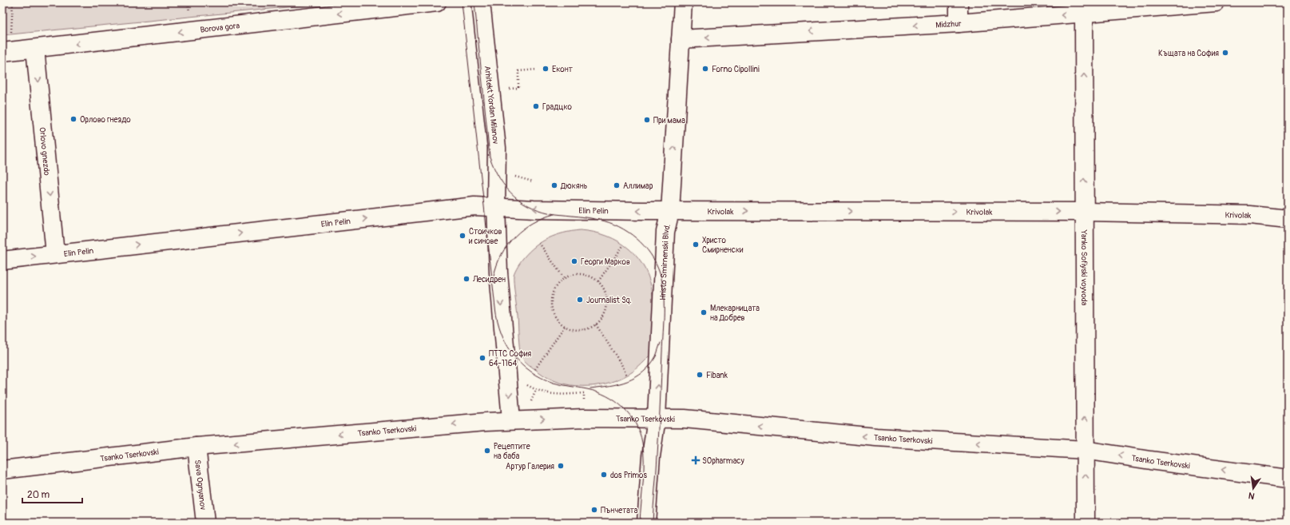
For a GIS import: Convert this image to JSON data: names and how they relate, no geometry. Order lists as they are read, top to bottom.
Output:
{
  "streets": {
    "street": [
      "Midzhur",
      "Borova gora",
      "Arhitekt Yordan Milanov",
      "Orlovo gnezdo",
      "Elin Pelin",
      "Krivolak",
      "Hristo Smirnenski Blvd.",
      "Yanko Sofiyski voyvoda",
      "Tsanko Tserkovski",
      "Sava Ognyanov"
    ]
  },
  "crossings": [
    ["Midzhur", "Hristo Smirnenski Blvd."],
    ["Midzhur", "Yanko Sofiyski voyvoda"],
    ["Borova gora", "Orlovo gnezdo"],
    ["Arhitekt Yordan Milanov", "Elin Pelin"],
    ["Orlovo gnezdo", "Elin Pelin"],
    ["Elin Pelin", "Krivolak"],
    ["Elin Pelin", "Hristo Smirnenski Blvd."],
    ["Krivolak", "Hristo Smirnenski Blvd."],
    ["Krivolak", "Yanko Sofiyski voyvoda"],
    ["Hristo Smirnenski Blvd.", "Tsanko Tserkovski"],
    ["Yanko Sofiyski voyvoda", "Tsanko Tserkovski"],
    ["Tsanko Tserkovski", "Sava Ognyanov"]
  ],
  "one_way": [
    "Midzhur",
    "Borova gora",
    "Orlovo gnezdo",
    "Krivolak",
    "Hristo Smirnenski Blvd.",
    "Yanko Sofiyski voyvoda"
  ],
  "places": {
    "other": [
      "Къщата на София",
      "Еконт",
      "Forno Cipollini",
      "Градцко",
      "Орлово гнездо",
      "При мама",
      "Дюкянь",
      "Аллимар",
      "Стоичков и синове",
      "Христо Смирненски",
      "Георги Марков",
      "Лесидрен",
      "Journalist Sq.",
      "Млекарницата на Добрев",
      "ПТТС София 64-1164",
      "Fibank",
      "Рецептите на баба",
      "Артур Галерия",
      "dos Primos",
      "Пънчетата"
    ],
    "health": ["SOpharmacy"]
  },
  "scale_bar": "20 m",
  "north": "bottom"
}
